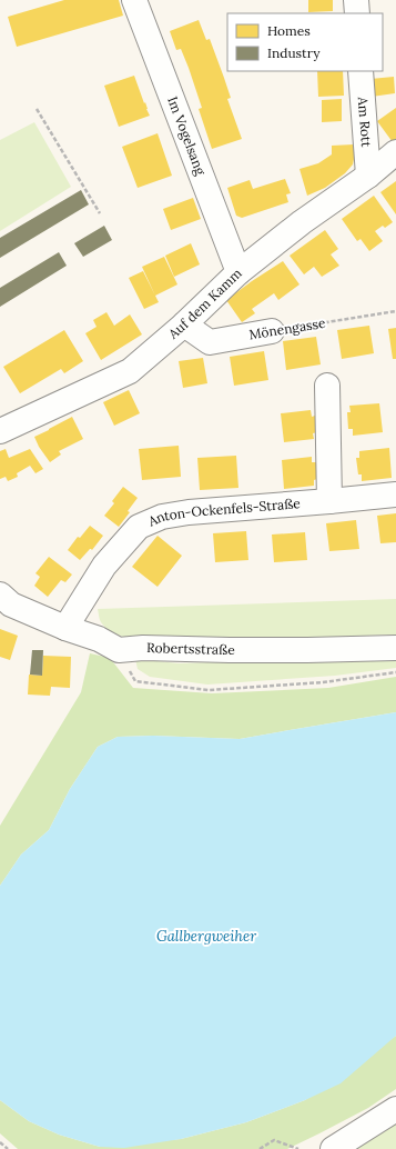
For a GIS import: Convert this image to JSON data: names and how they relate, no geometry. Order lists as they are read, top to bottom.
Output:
{
  "streets": {
    "street": [
      "Am Rott",
      "Im Vogelsang",
      "Auf dem Kamm",
      "Mönengasse",
      "Anton-Ockenfels-Straße",
      "Robertsstraße"
    ]
  },
  "crossings": [
    ["Am Rott", "Auf dem Kamm"],
    ["Im Vogelsang", "Auf dem Kamm"],
    ["Auf dem Kamm", "Mönengasse"]
  ],
  "water": ["Gallbergweiher"],
  "legend": ["Homes", "Industry"]
}
